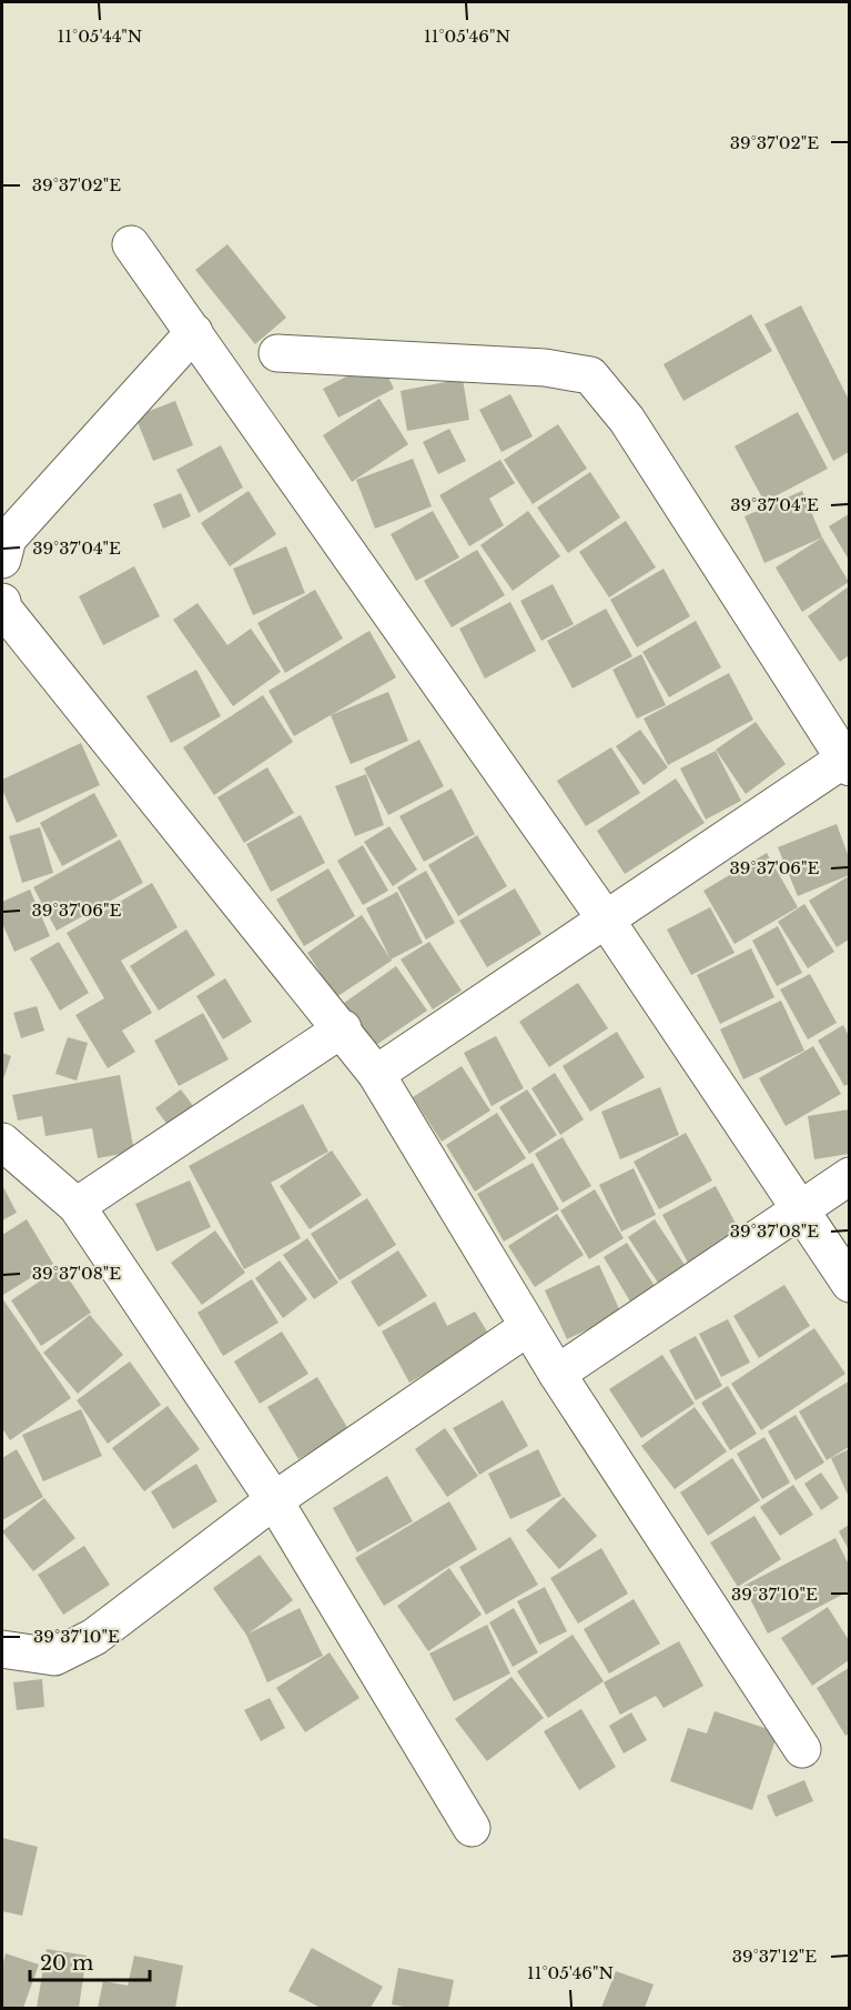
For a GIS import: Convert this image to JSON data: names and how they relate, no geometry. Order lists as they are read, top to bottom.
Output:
{
  "scale_bar": "20 m",
  "coordinates": [
    "11°05'44\"N",
    "11°05'46\"N",
    "39°37'02\"E",
    "39°37'04\"E",
    "39°37'06\"E",
    "39°37'08\"E",
    "39°37'10\"E",
    "39°37'12\"E"
  ]
}
